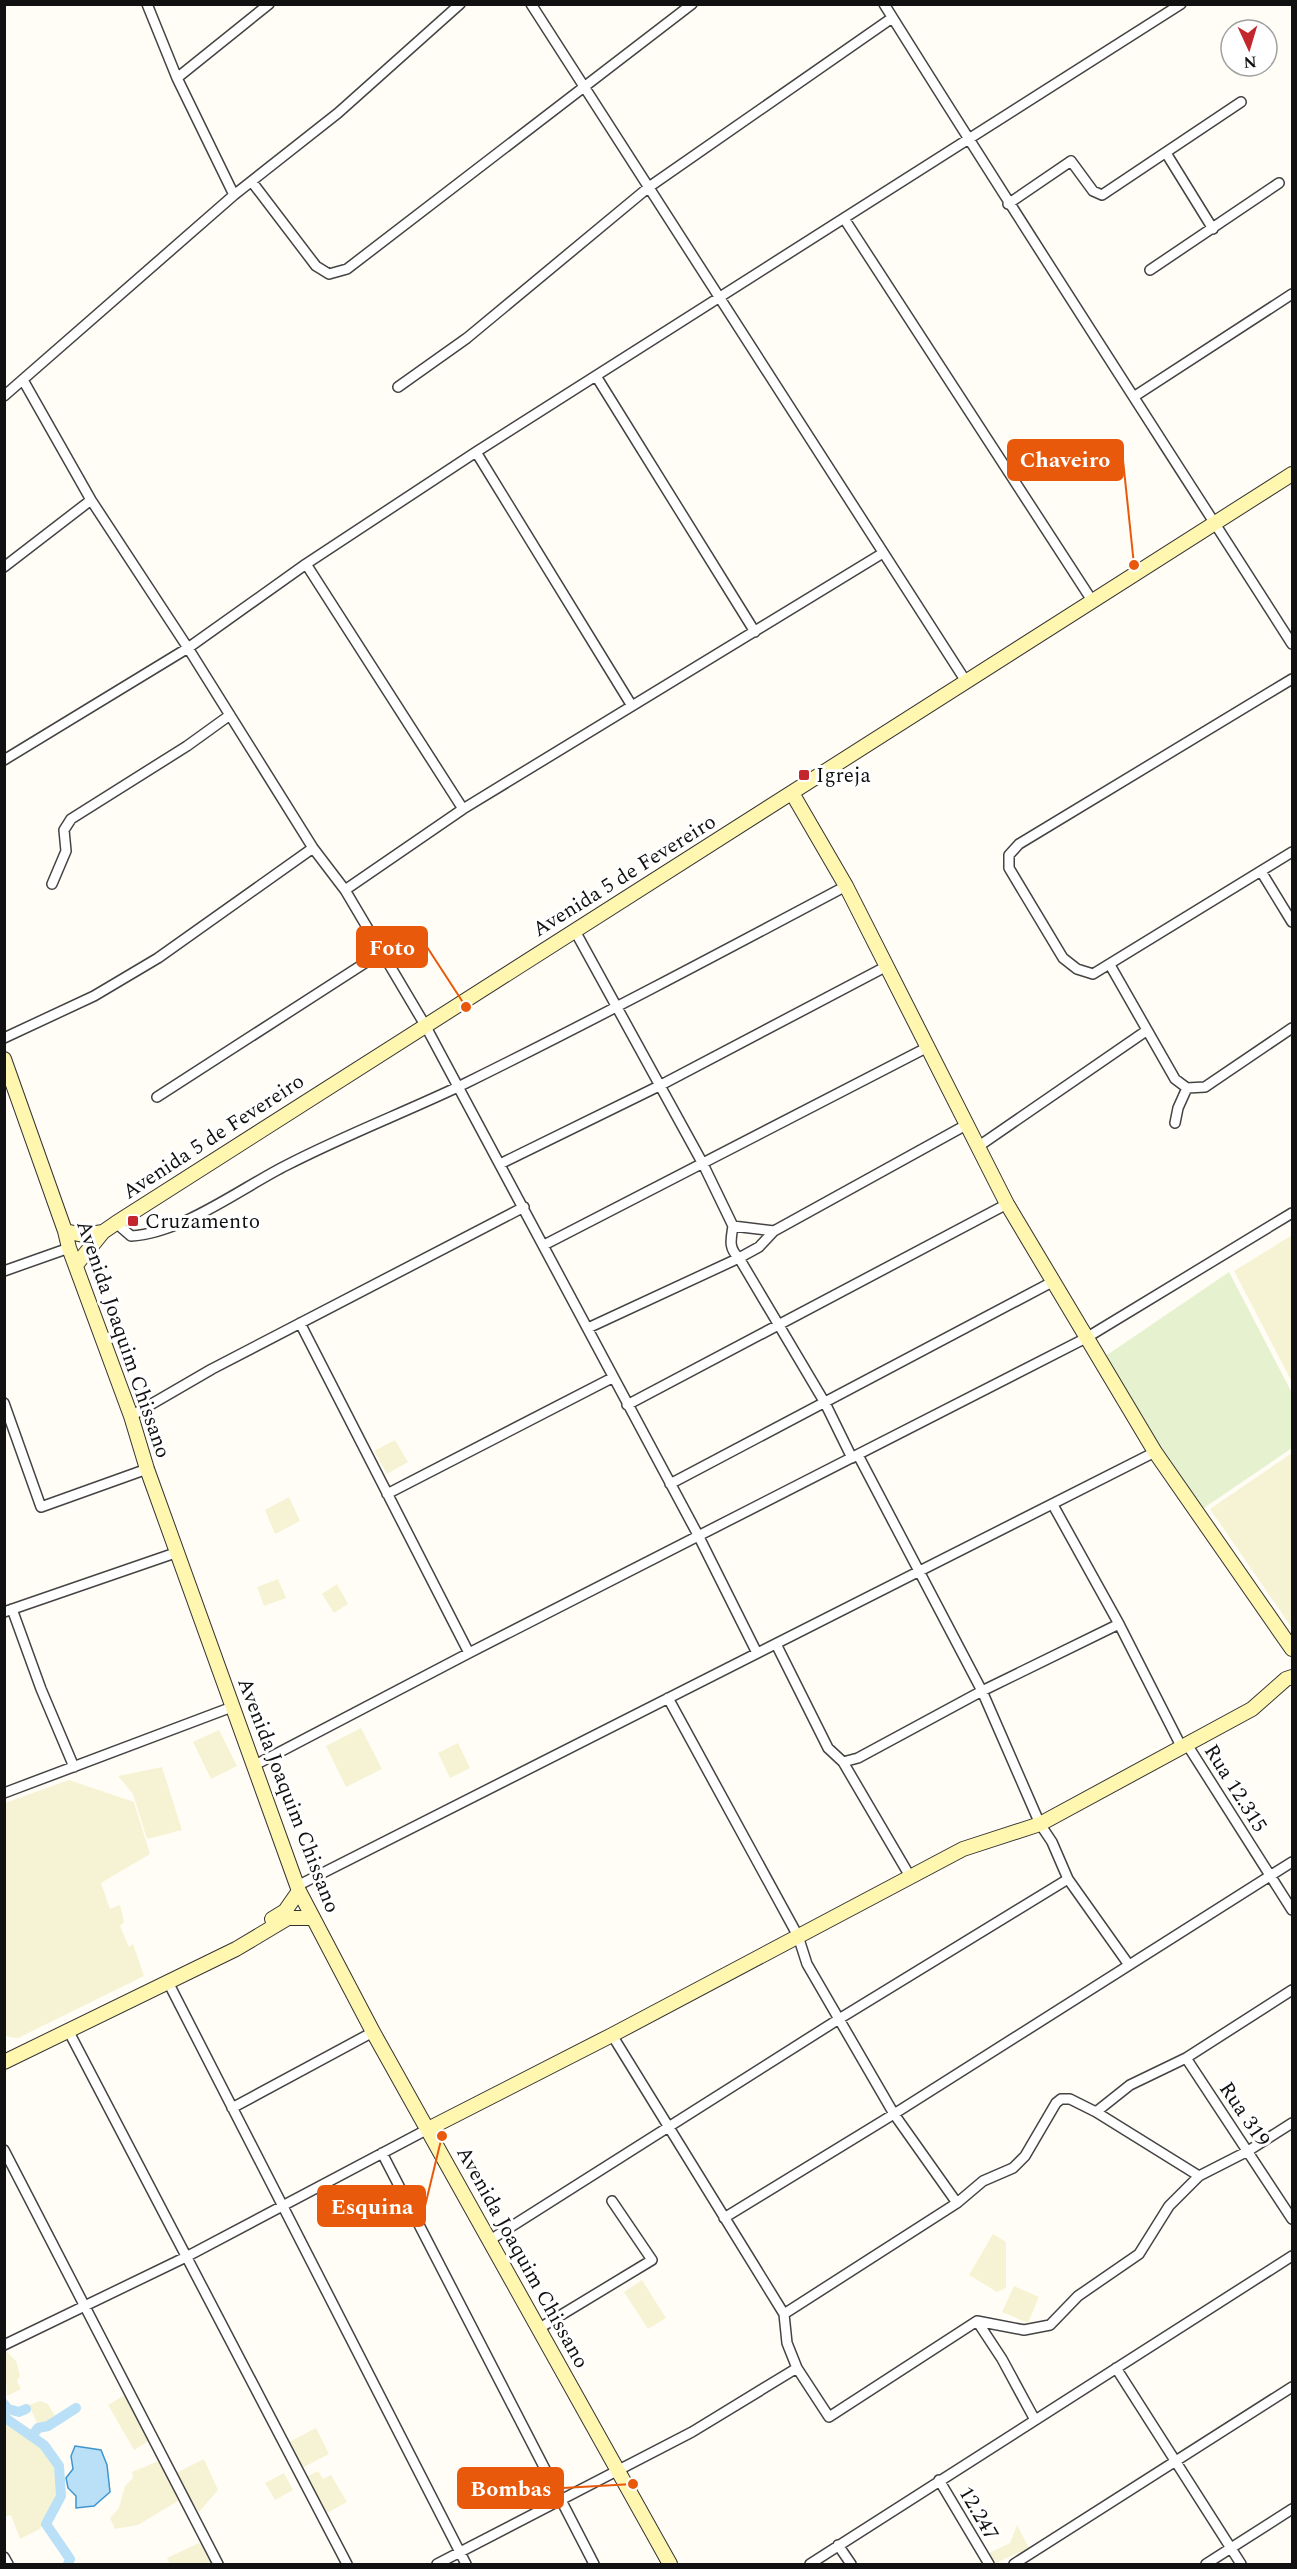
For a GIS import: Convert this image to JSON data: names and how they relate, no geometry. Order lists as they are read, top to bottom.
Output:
{
  "streets": {
    "street": [
      "Avenida 5 de Fevereiro",
      "Avenida Joaquim Chissano",
      "Rua 12.315",
      "Rua 319",
      "12.247"
    ]
  },
  "crossings": [
    ["Avenida 5 de Fevereiro", "Avenida Joaquim Chissano"]
  ],
  "places": {
    "other": [
      "Chaveiro",
      "Foto",
      "Esquina",
      "Bombas"
    ],
    "transit": ["Igreja", "Cruzamento"]
  },
  "north": "bottom"
}
